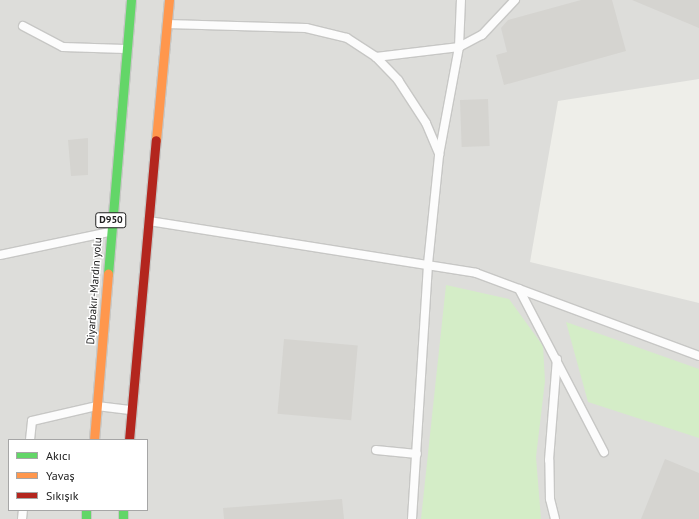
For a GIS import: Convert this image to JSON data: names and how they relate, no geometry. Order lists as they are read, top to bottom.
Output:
{
  "streets": {
    "highway": ["D950", "Diyarbakır-Mardin yolu"]
  },
  "legend": ["Akıcı", "Yavaş", "Sıkışık"]
}
